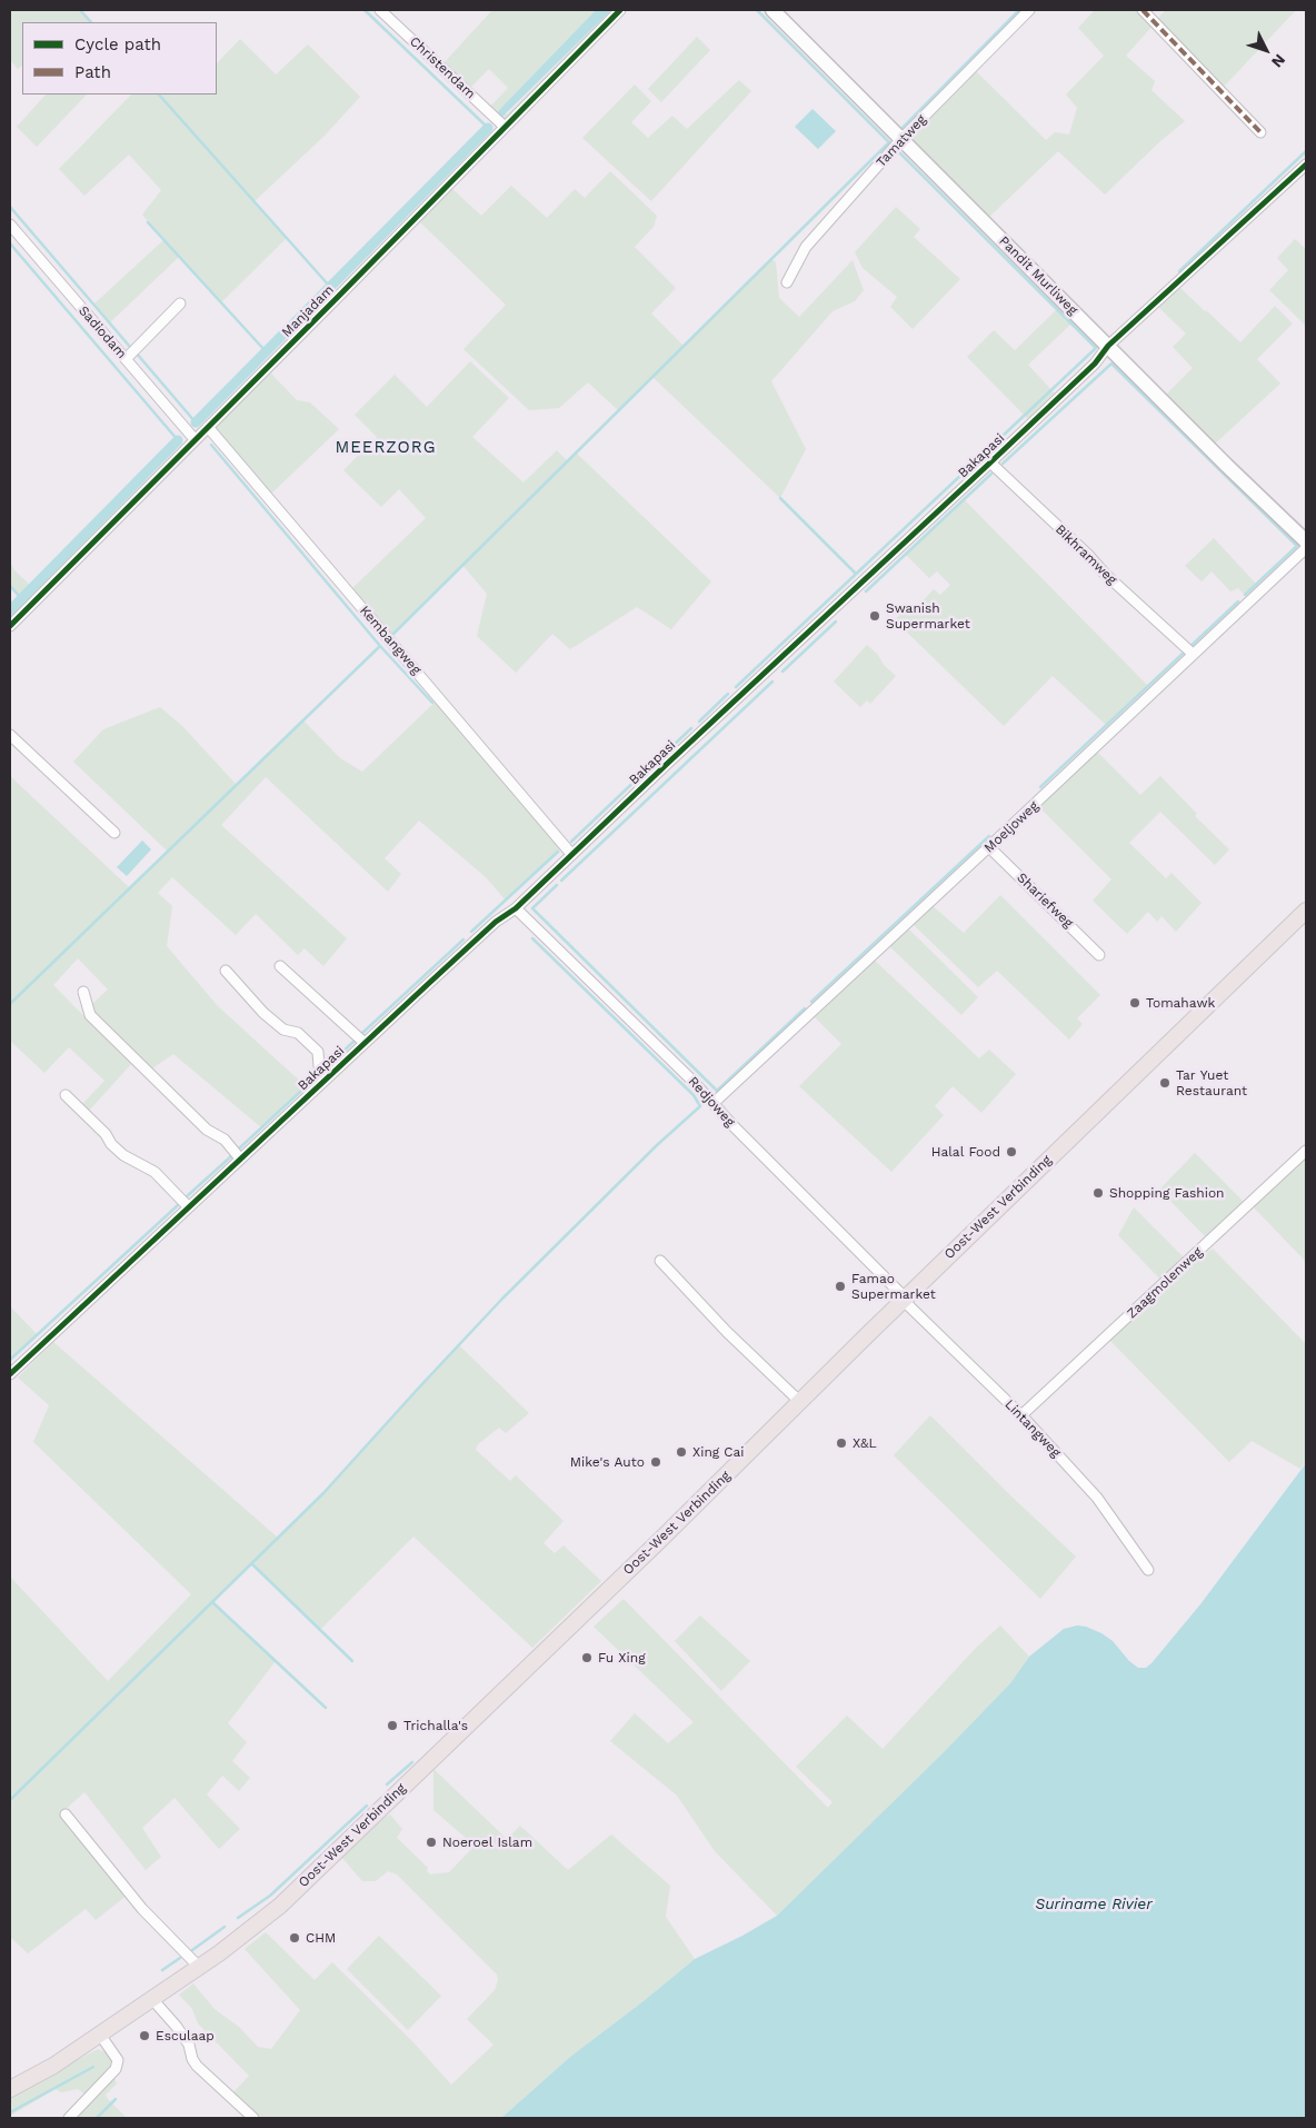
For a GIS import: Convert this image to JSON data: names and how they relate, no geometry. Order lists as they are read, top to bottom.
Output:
{
  "streets": {
    "main road": ["Oost-West Verbinding"],
    "street": [
      "Christendam",
      "Tamatweg",
      "Pandit Murliweg",
      "Manjadam",
      "Sadiodam",
      "Bakapasi",
      "Bikhramweg",
      "Kembangweg",
      "Moeljoweg",
      "Shariefweg",
      "Redjoweg",
      "Zaagmolenweg",
      "Lintangweg"
    ]
  },
  "crossings": [
    ["Christendam", "Manjadam"],
    ["Tamatweg", "Pandit Murliweg"],
    ["Pandit Murliweg", "Bakapasi"],
    ["Manjadam", "Sadiodam"],
    ["Manjadam", "Kembangweg"],
    ["Bakapasi", "Bikhramweg"],
    ["Bakapasi", "Kembangweg"],
    ["Bakapasi", "Redjoweg"],
    ["Bikhramweg", "Moeljoweg"],
    ["Moeljoweg", "Shariefweg"],
    ["Moeljoweg", "Redjoweg"],
    ["Redjoweg", "Oost-West Verbinding"],
    ["Redjoweg", "Lintangweg"],
    ["Oost-West Verbinding", "Lintangweg"],
    ["Zaagmolenweg", "Lintangweg"]
  ],
  "districts": ["MEERZORG"],
  "water": ["Suriname Rivier"],
  "places": [
    "Swanish Supermarket",
    "Tomahawk",
    "Tar Yuet Restaurant",
    "Halal Food",
    "Shopping Fashion",
    "Famao Supermarket",
    "X&L",
    "Xing Cai",
    "Mike's Auto",
    "Fu Xing",
    "Trichalla's",
    "Noeroel Islam",
    "CHM",
    "Esculaap"
  ],
  "legend": ["Cycle path", "Path"],
  "north": "bottom right"
}
